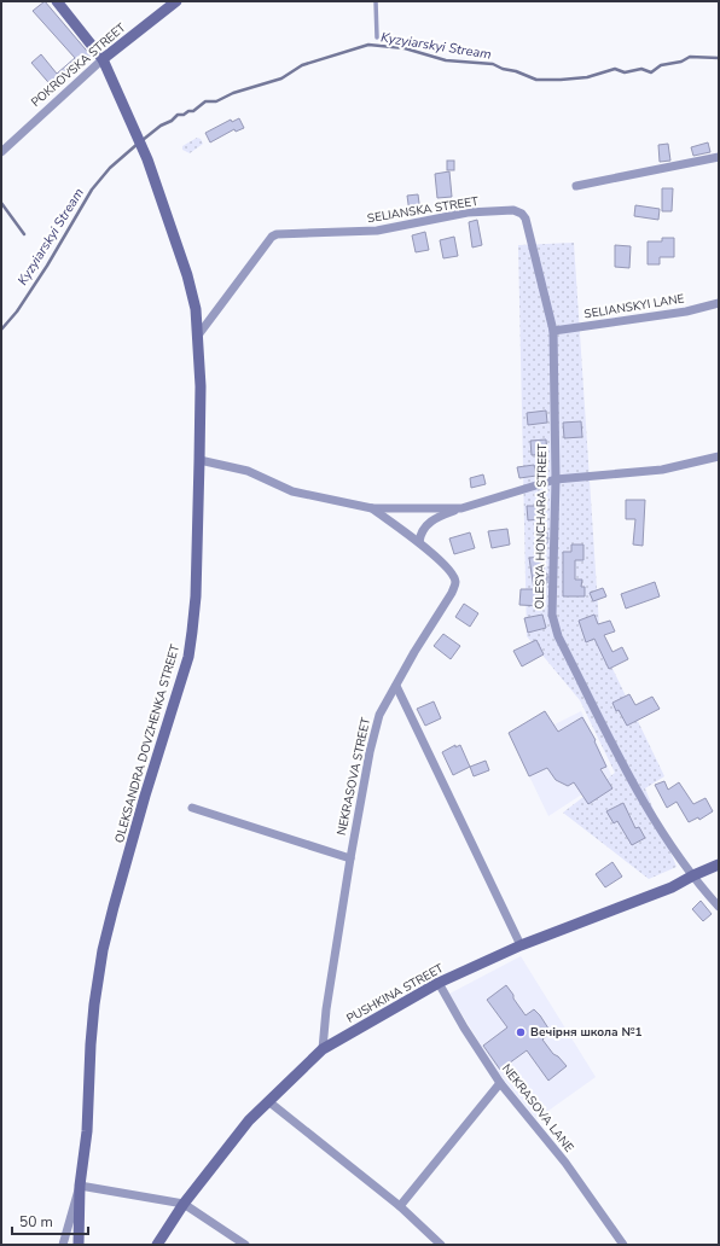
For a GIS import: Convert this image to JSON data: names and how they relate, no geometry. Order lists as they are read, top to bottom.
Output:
{
  "streets": {
    "street": [
      "POKROVSKA STREET",
      "SELIANSKA STREET",
      "SELIANSKYI LANE",
      "OLESYA HONCHARA STREET",
      "OLEKSANDRA DOVZHENKA STREET",
      "NEKRASOVA STREET",
      "PUSHKINA STREET",
      "NEKRASOVA LANE"
    ]
  },
  "crossings": [
    ["POKROVSKA STREET", "OLEKSANDRA DOVZHENKA STREET"],
    ["SELIANSKA STREET", "OLESYA HONCHARA STREET"],
    ["SELIANSKA STREET", "OLEKSANDRA DOVZHENKA STREET"],
    ["SELIANSKYI LANE", "OLESYA HONCHARA STREET"],
    ["OLESYA HONCHARA STREET", "PUSHKINA STREET"],
    ["NEKRASOVA STREET", "PUSHKINA STREET"],
    ["PUSHKINA STREET", "NEKRASOVA LANE"]
  ],
  "water": ["Kyzyiarskyi Stream"],
  "places": ["Вечірня школа №1"],
  "scale_bar": "50 m"
}
